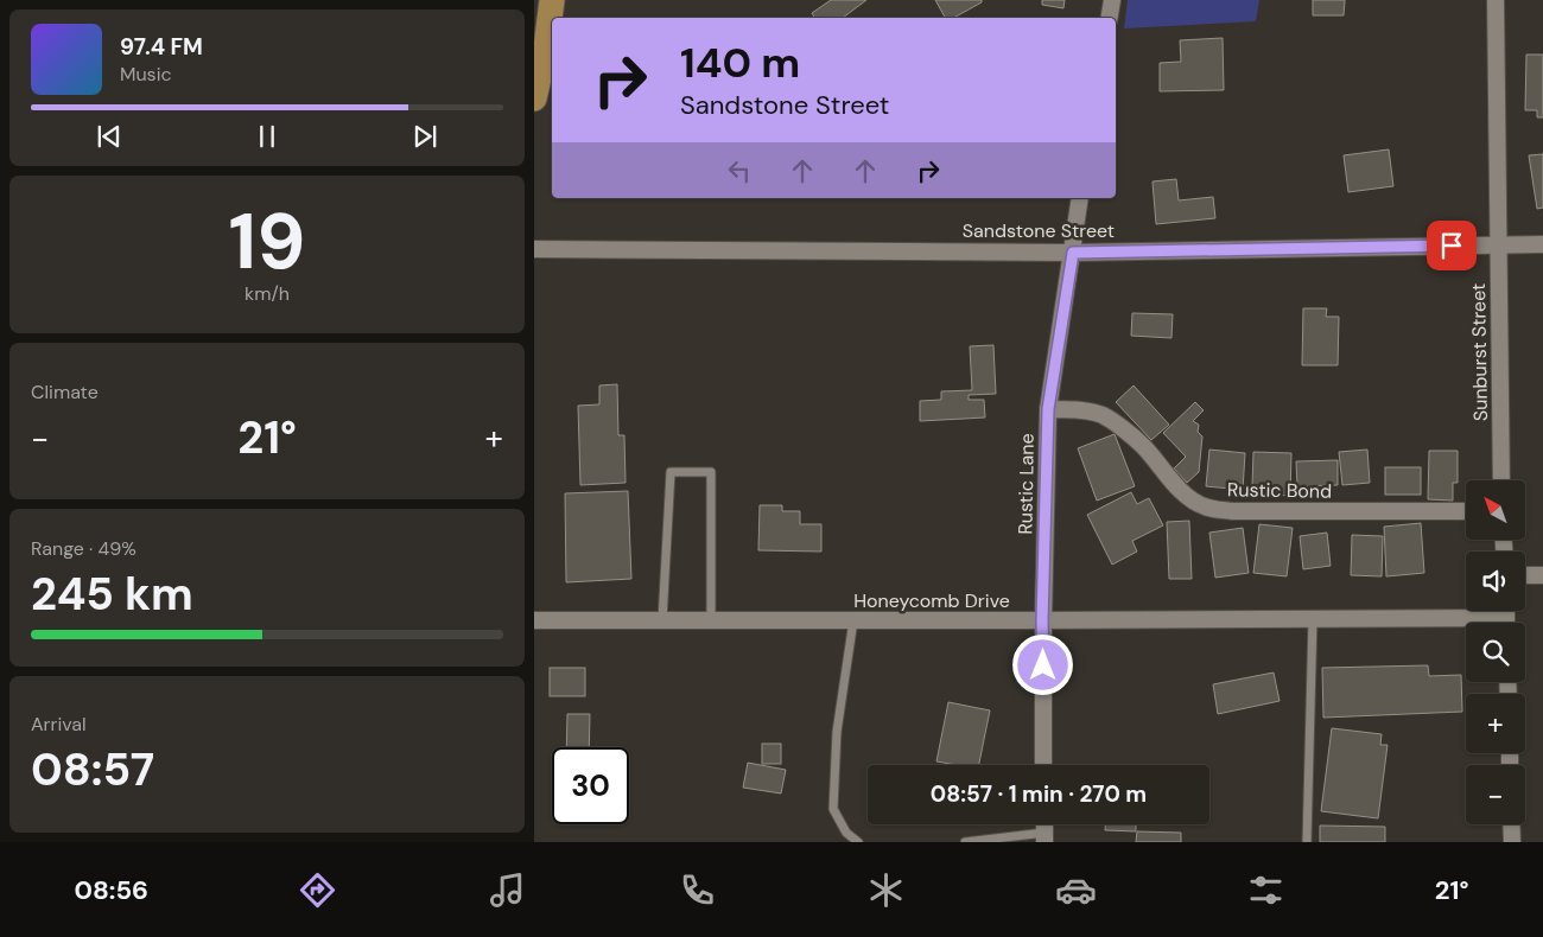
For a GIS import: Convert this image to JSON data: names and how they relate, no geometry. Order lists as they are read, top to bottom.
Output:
{
  "streets": {
    "street": [
      "Sandstone Street",
      "Sunburst Street",
      "Rustic Lane",
      "Rustic Bond",
      "Honeycomb Drive"
    ]
  },
  "crossings": [
    ["Sandstone Street", "Sunburst Street"],
    ["Sandstone Street", "Rustic Lane"],
    ["Rustic Lane", "Rustic Bond"],
    ["Rustic Lane", "Honeycomb Drive"]
  ],
  "north": "top left",
  "page": {
    "turn": ["140 m", "Sandstone Street"],
    "song": ["97.4 FM", "Music"],
    "tile": [
      ["19", "km/h"],
      "Climate",
      ["Range · 49%", "245 km"],
      ["Arrival", "08:57"]
    ],
    "heat": ["−", "21°", "+"],
    "map_buttons": ["+", "−"],
    "limit": "30",
    "trip": "08:57 · 1 min · 270 m",
    "tabs": ["08:56", "21°"]
  }
}
